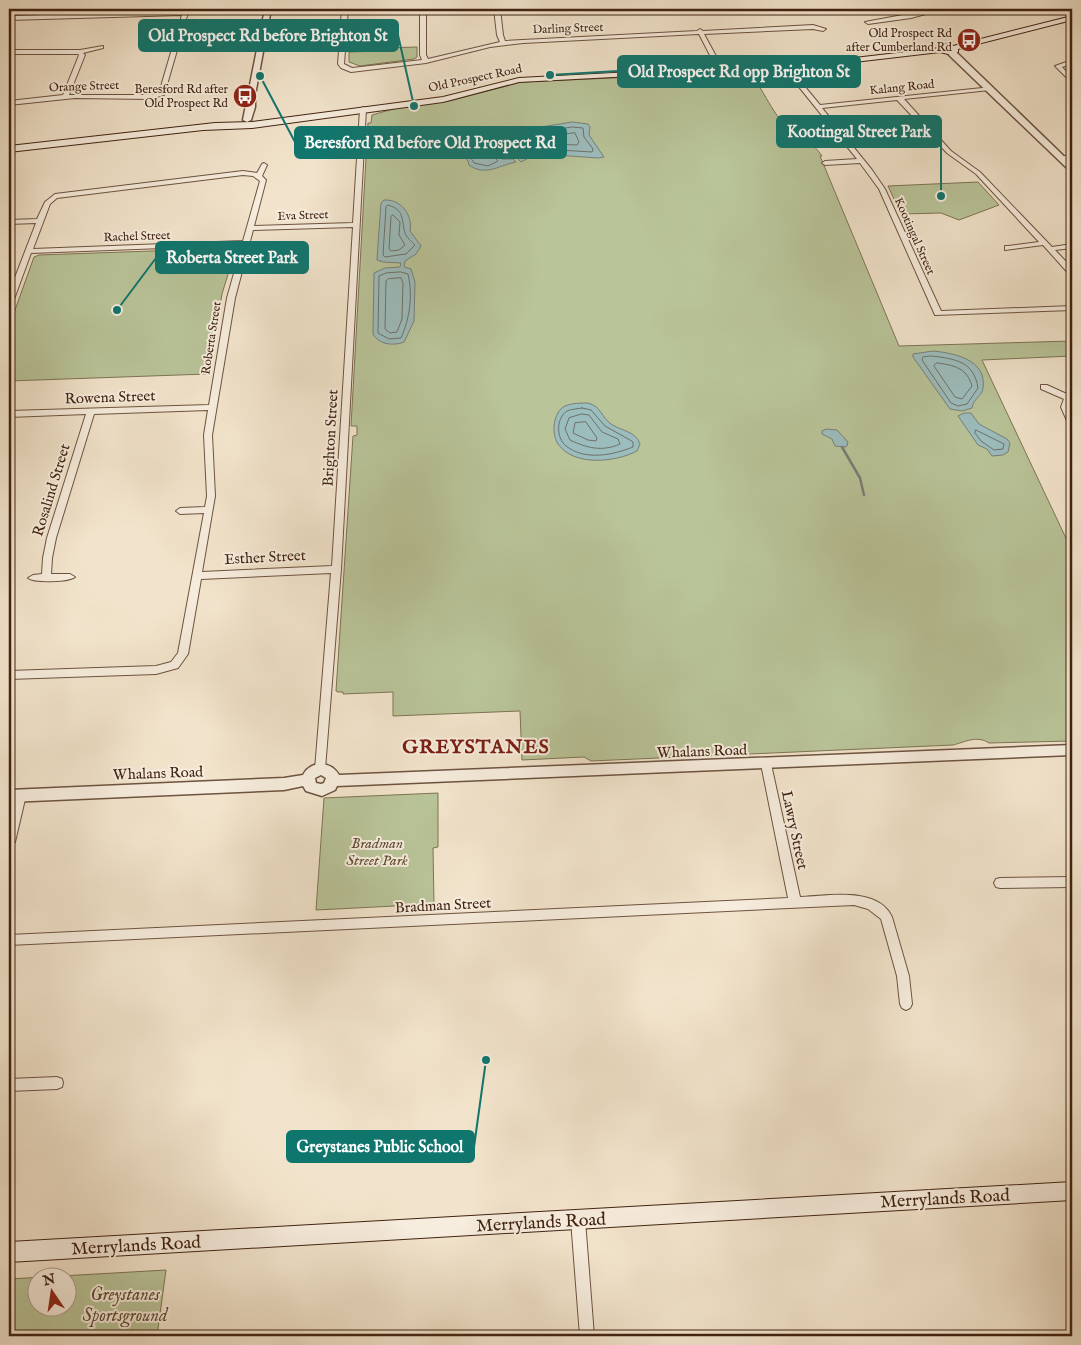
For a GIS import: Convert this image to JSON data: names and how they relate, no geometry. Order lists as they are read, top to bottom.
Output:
{
  "streets": {
    "main road": ["Old Prospect Road", "Merrylands Road"],
    "street": [
      "Darling Street",
      "Orange Street",
      "Kalang Road",
      "Eva Street",
      "Rachel Street",
      "Kootingal Street",
      "Roberta Street",
      "Rowena Street",
      "Brighton Street",
      "Rosalind Street",
      "Esther Street",
      "Whalans Road",
      "Lawry Street",
      "Bradman Street"
    ]
  },
  "crossings": [
    ["Old Prospect Road", "Kootingal Street"],
    ["Old Prospect Road", "Brighton Street"],
    ["Kalang Road", "Kootingal Street"],
    ["Eva Street", "Roberta Street"],
    ["Eva Street", "Brighton Street"],
    ["Rachel Street", "Roberta Street"],
    ["Roberta Street", "Rowena Street"],
    ["Roberta Street", "Esther Street"],
    ["Rowena Street", "Rosalind Street"],
    ["Brighton Street", "Esther Street"],
    ["Brighton Street", "Whalans Road"],
    ["Whalans Road", "Lawry Street"],
    ["Lawry Street", "Bradman Street"]
  ],
  "districts": ["GREYSTANES"],
  "parks": ["Bradman Street Park", "Greystanes Sportsground"],
  "places": {
    "bus stop": ["Old Prospect Rd after Cumberland Rd", "Beresford Rd after Old Prospect Rd"],
    "other": [
      "Old Prospect Rd opp Brighton St",
      "Beresford Rd before Old Prospect Rd",
      "Old Prospect Rd before Brighton St",
      "Kootingal Street Park",
      "Roberta Street Park",
      "Greystanes Public School"
    ]
  },
  "north": "top"
}
